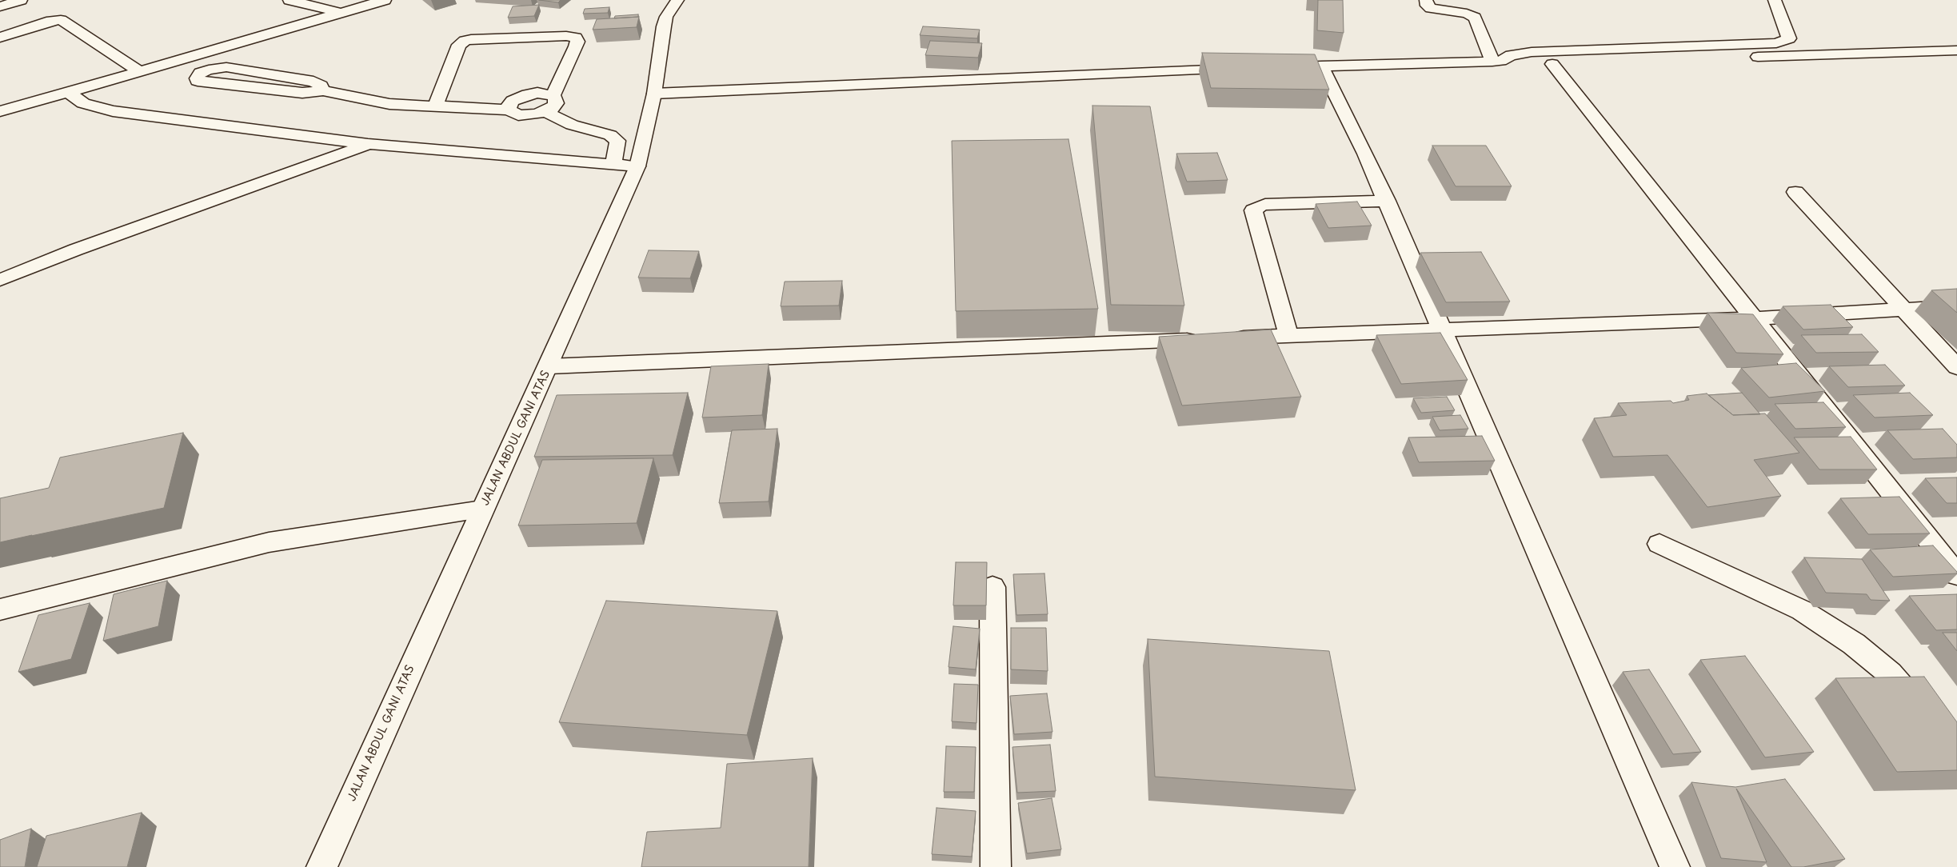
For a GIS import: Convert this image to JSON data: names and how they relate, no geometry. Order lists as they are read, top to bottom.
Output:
{
  "streets": {
    "street": ["JALAN ABDUL GANI ATAS"]
  }
}
